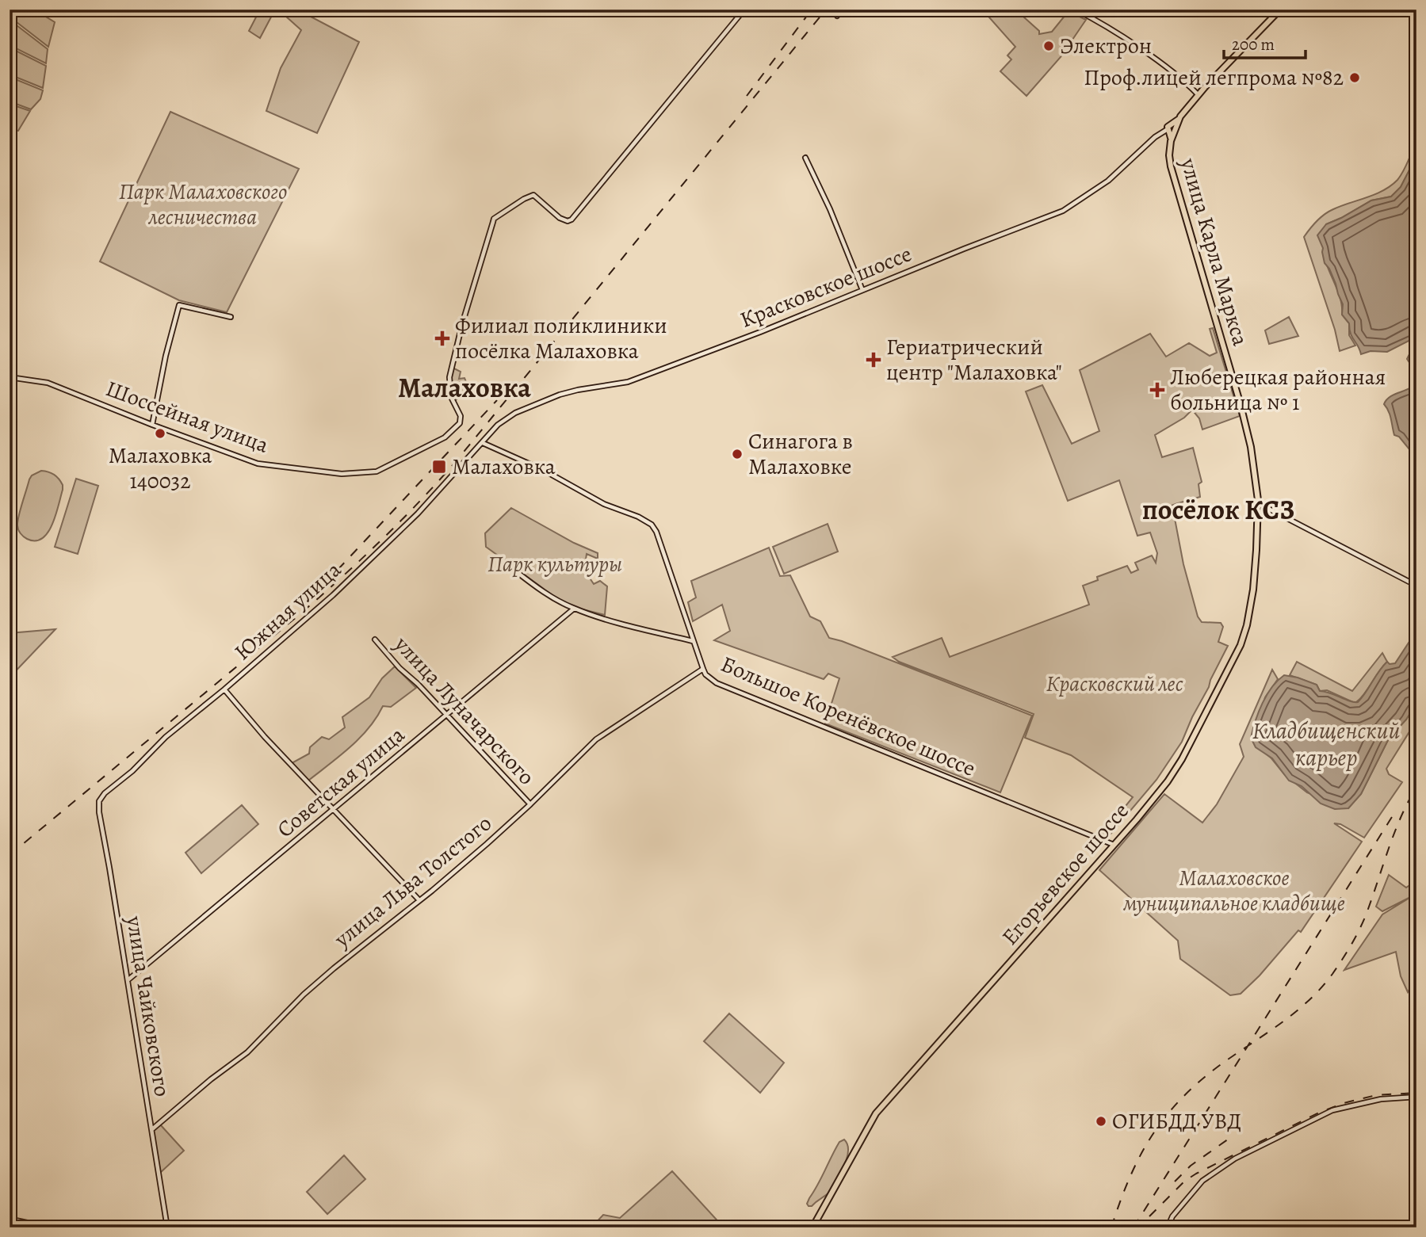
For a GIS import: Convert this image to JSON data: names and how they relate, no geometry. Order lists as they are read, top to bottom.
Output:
{
  "streets": {
    "main road": ["улица Карла Маркса", "Егорьевское шоссе"],
    "street": [
      "Красковское шоссе",
      "Шоссейная улица",
      "Южная улица",
      "улица Луначарского",
      "Большое Коренёвское шоссе",
      "Советская улица",
      "улица Льва Толстого",
      "улица Чайковского"
    ]
  },
  "crossings": [
    ["улица Карла Маркса", "Красковское шоссе"],
    ["улица Карла Маркса", "Егорьевское шоссе"],
    ["Красковское шоссе", "Южная улица"],
    ["Красковское шоссе", "Большое Коренёвское шоссе"],
    ["Южная улица", "Большое Коренёвское шоссе"],
    ["Южная улица", "улица Чайковского"],
    ["улица Луначарского", "Советская улица"],
    ["улица Луначарского", "улица Льва Толстого"],
    ["Большое Коренёвское шоссе", "Егорьевское шоссе"],
    ["Большое Коренёвское шоссе", "улица Льва Толстого"],
    ["Советская улица", "улица Чайковского"],
    ["улица Льва Толстого", "улица Чайковского"]
  ],
  "districts": ["Малаховка", "посёлок КСЗ"],
  "water": ["Кладбищенский карьер"],
  "parks": [
    "Парк Малаховского лесничества",
    "Парк культуры",
    "Красковский лес",
    "Малаховское муниципальное кладбище"
  ],
  "places": {
    "other": [
      "Электрон",
      "Проф.лицей легпрома №82",
      "Малаховка 140032",
      "Синагога в Малаховке",
      "ОГИБДД УВД"
    ],
    "health": ["Филиал поликлиники посёлка Малаховка", "Гериатрический центр \"Малаховка\"", "Люберецкая районная больница № 1"],
    "transit": ["Малаховка"]
  },
  "scale_bar": "200 m"
}
